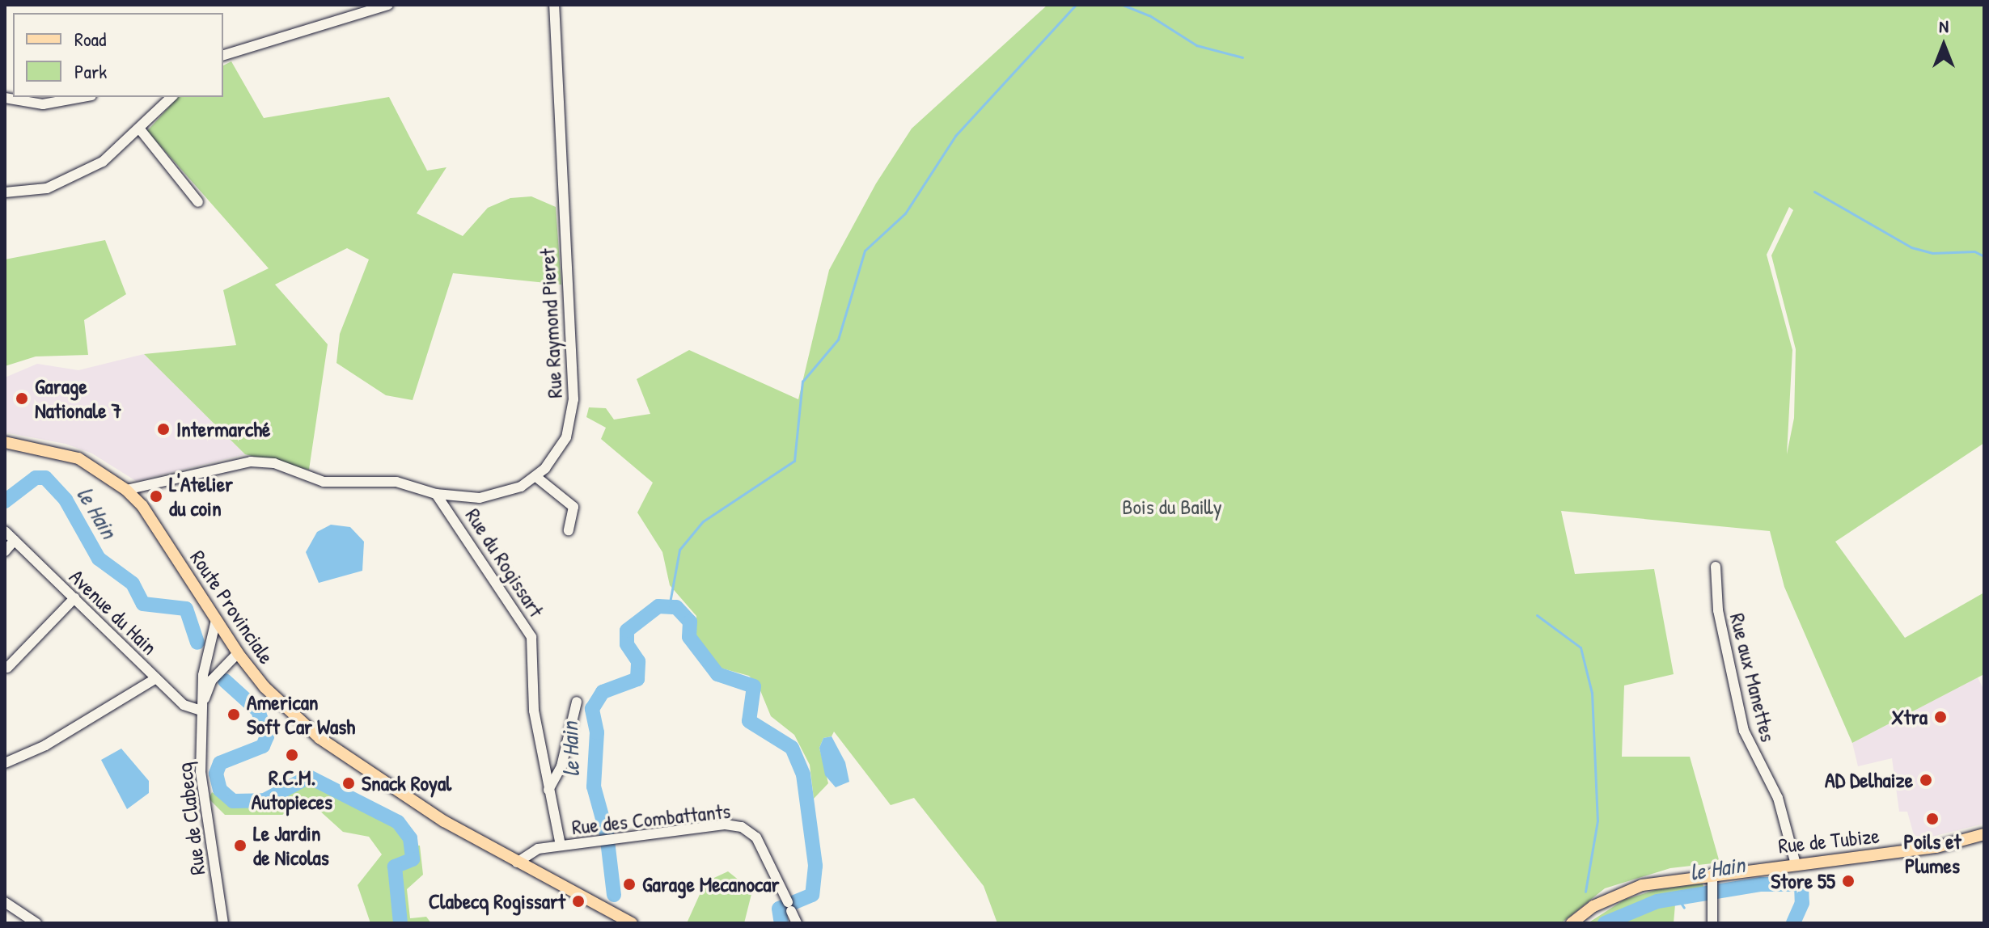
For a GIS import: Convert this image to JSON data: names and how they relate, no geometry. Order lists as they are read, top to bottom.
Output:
{
  "streets": {
    "main road": ["Route Provinciale", "Rue de Tubize"],
    "street": [
      "Rue Raymond Pieret",
      "Rue du Rogissart",
      "Avenue du Hain",
      "Rue aux Manettes",
      "Rue de Clabecq",
      "Rue des Combattants"
    ]
  },
  "crossings": [
    ["Rue Raymond Pieret", "Rue du Rogissart"],
    ["Rue Raymond Pieret", "Route Provinciale"],
    ["Rue du Rogissart", "Rue des Combattants"],
    ["Route Provinciale", "Rue de Clabecq"],
    ["Route Provinciale", "Rue des Combattants"],
    ["Avenue du Hain", "Rue de Clabecq"],
    ["Rue aux Manettes", "Rue de Tubize"]
  ],
  "water": ["le Hain"],
  "parks": ["Bois du Bailly"],
  "places": [
    "Garage Nationale 7",
    "Intermarché",
    "L'Atelier du coin",
    "American Soft Car Wash",
    "Xtra",
    "R.C.M. Autopieces",
    "AD Delhaize",
    "Snack Royal",
    "Poils et Plumes",
    "Le Jardin de Nicolas",
    "Store 55",
    "Garage Mecanocar",
    "Clabecq Rogissart"
  ],
  "legend": ["Road", "Park"],
  "north": "top"
}
